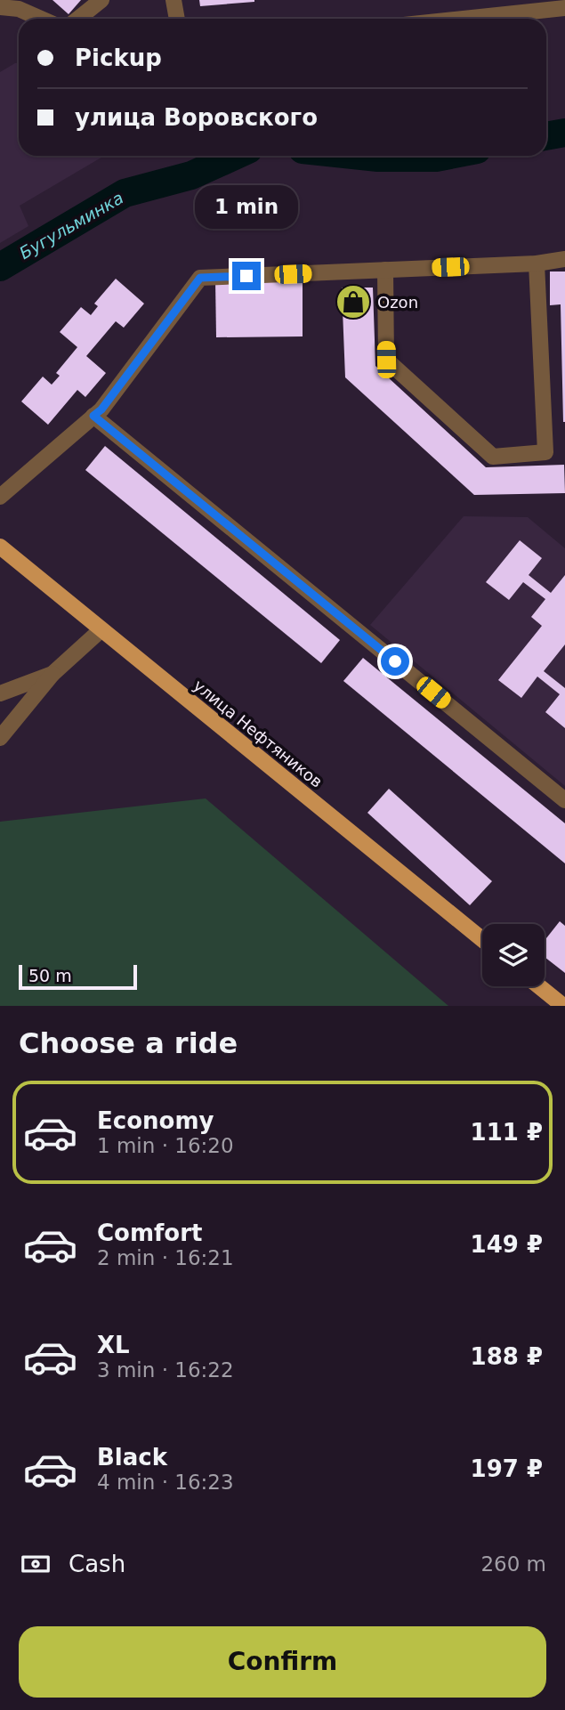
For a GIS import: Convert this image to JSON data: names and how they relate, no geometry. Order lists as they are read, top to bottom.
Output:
{
  "streets": {
    "main road": ["улица Нефтяников"]
  },
  "water": ["Бугульминка"],
  "places": {
    "shop": ["Ozon"]
  },
  "scale_bar": "50 m",
  "page": {
    "banner": ["Pickup", "улица Воровского"],
    "bubble": "1 min",
    "scale": "50 m",
    "heading": "Choose a ride",
    "list": [
      {
        "name": "Economy",
        "note": "1 min · 16:20",
        "value": "111 ₽"
      },
      {
        "name": "Comfort",
        "note": "2 min · 16:21",
        "value": "149 ₽"
      },
      {
        "name": "XL",
        "note": "3 min · 16:22",
        "value": "188 ₽"
      },
      {
        "name": "Black",
        "note": "4 min · 16:23",
        "value": "197 ₽"
      }
    ],
    "pay": ["Cash", "260 m"],
    "buttons": "Confirm"
  }
}
